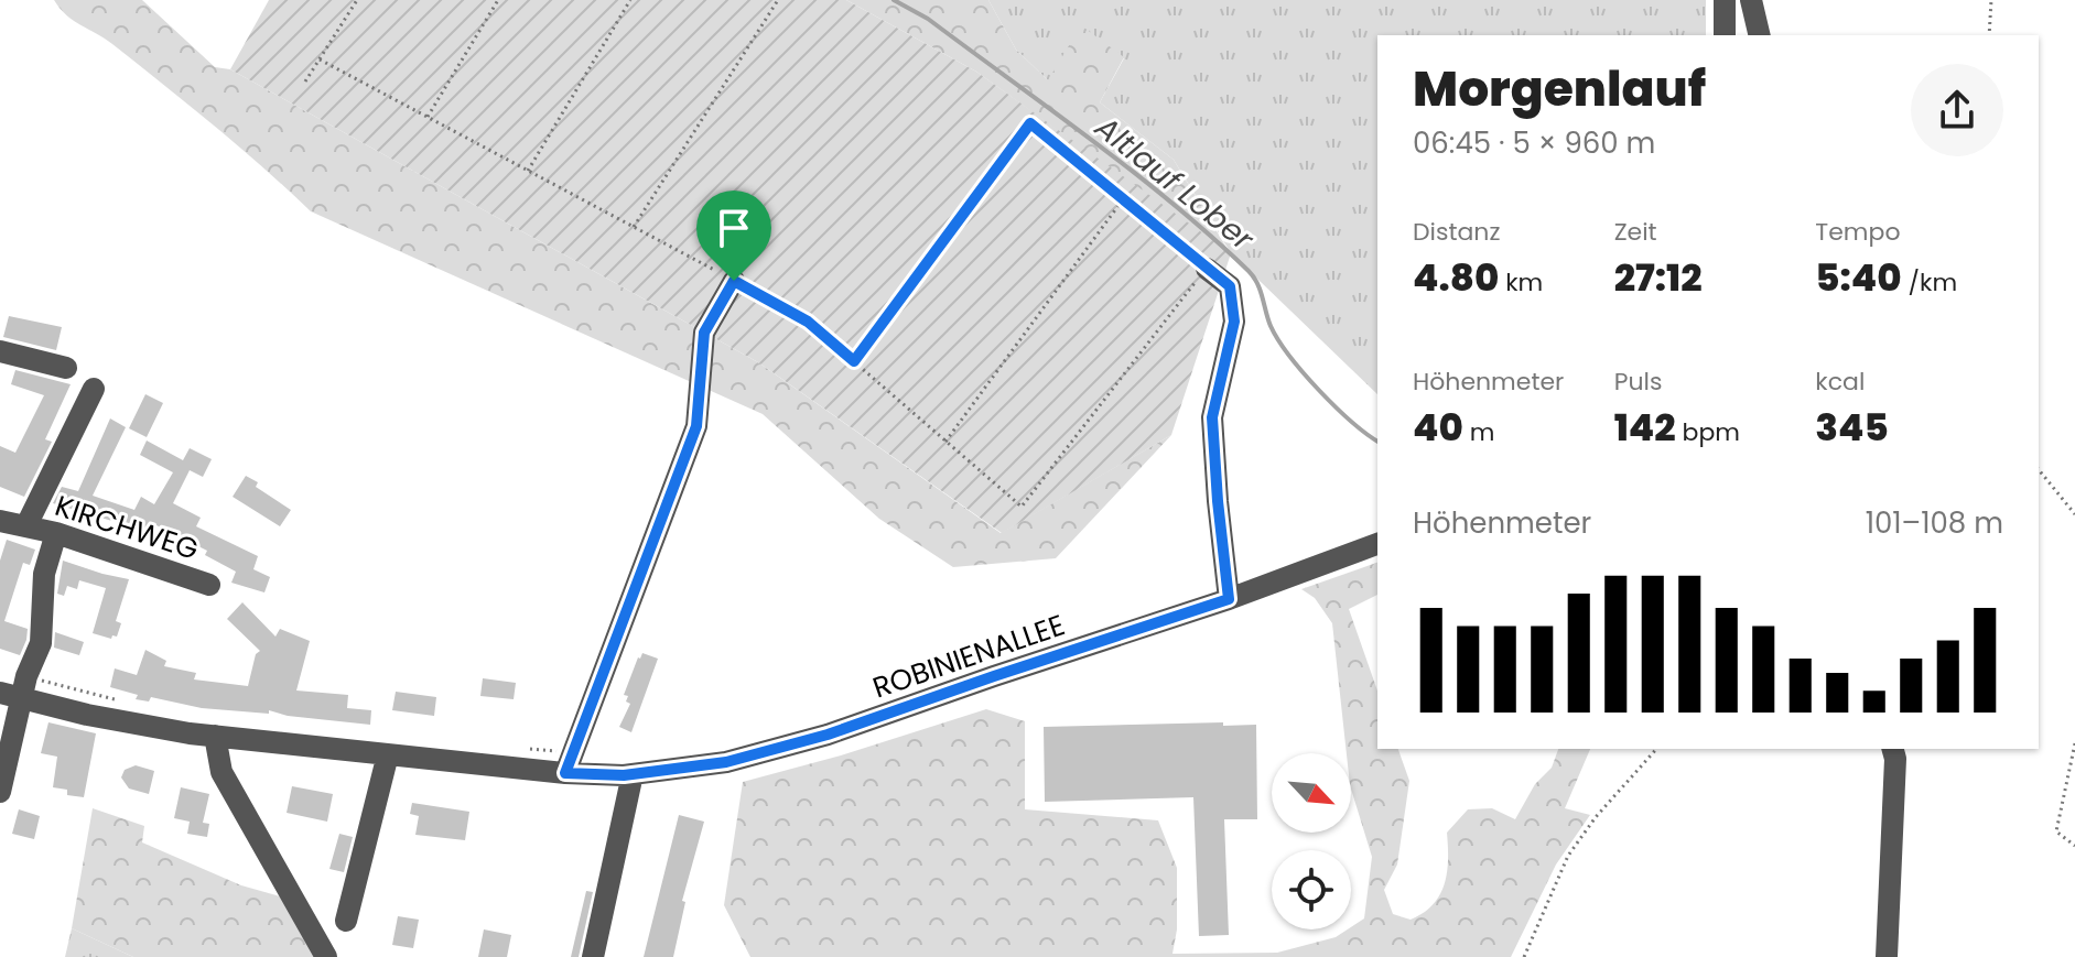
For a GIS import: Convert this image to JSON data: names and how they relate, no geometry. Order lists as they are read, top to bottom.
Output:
{
  "streets": {
    "street": ["KIRCHWEG", "ROBINIENALLEE"]
  },
  "water": ["Altlauf Lober"],
  "north": "bottom right",
  "page": {
    "heading": ["Morgenlauf", "06:45 · 5 × 960 m"],
    "stats": [
      ["Distanz", "4.80 km"],
      ["Zeit", "27:12"],
      ["Tempo", "5:40 /km"],
      ["Höhenmeter", "40 m"],
      ["Puls", "142 bpm"],
      ["kcal", "345"]
    ],
    "chart": ["Höhenmeter", "101–108 m"]
  }
}
